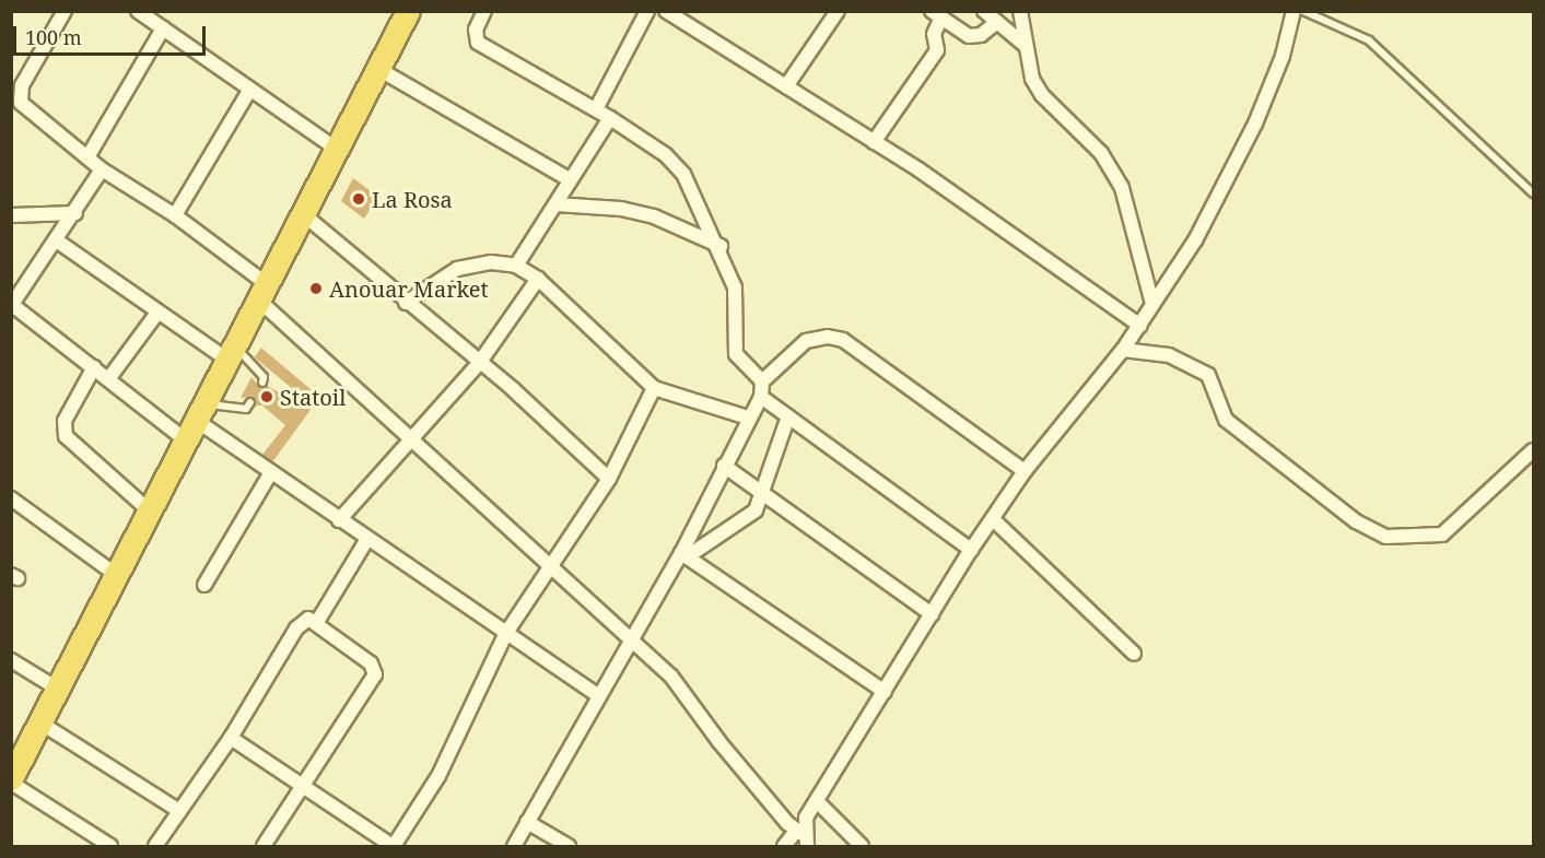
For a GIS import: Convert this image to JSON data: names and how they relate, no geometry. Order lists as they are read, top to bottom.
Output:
{
  "places": ["La Rosa", "Anouar Market", "Statoil"],
  "scale_bar": "100 m"
}
